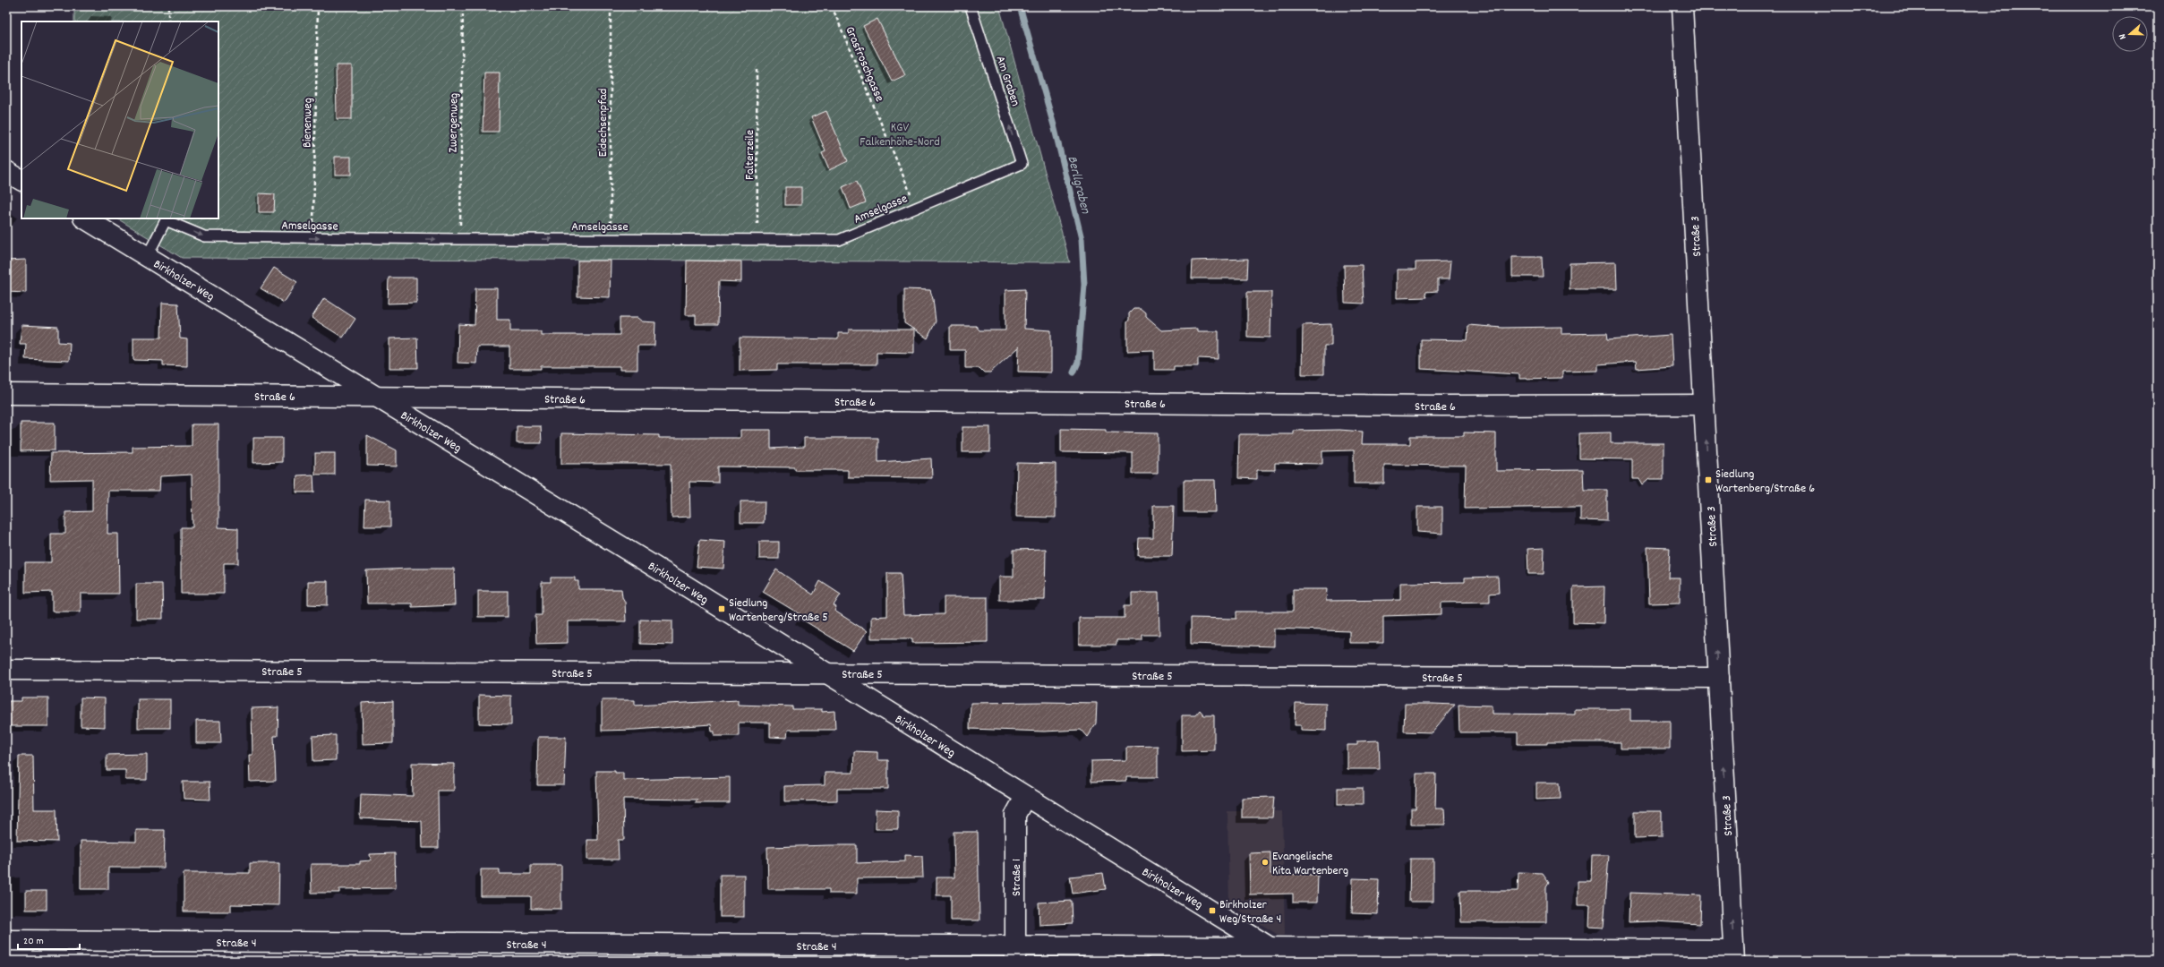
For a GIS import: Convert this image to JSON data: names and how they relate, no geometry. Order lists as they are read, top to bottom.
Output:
{
  "streets": {
    "street": [
      "Straße 3",
      "Birkholzer Weg",
      "Straße 6",
      "Straße 5",
      "Straße 1",
      "Straße 4"
    ],
    "lane": ["Am Graben", "Amselgasse"],
    "path": [
      "Grasfroschgasse",
      "Bienenweg",
      "Zwergenweg",
      "Eidechsenpfad",
      "Falterzeile"
    ]
  },
  "crossings": [
    ["Grasfroschgasse", "Amselgasse"],
    ["Am Graben", "Amselgasse"],
    ["Bienenweg", "Amselgasse"],
    ["Zwergenweg", "Amselgasse"],
    ["Eidechsenpfad", "Amselgasse"],
    ["Falterzeile", "Amselgasse"],
    ["Amselgasse", "Birkholzer Weg"],
    ["Straße 3", "Straße 6"],
    ["Straße 3", "Straße 5"],
    ["Straße 3", "Straße 4"],
    ["Birkholzer Weg", "Straße 6"],
    ["Birkholzer Weg", "Straße 5"],
    ["Birkholzer Weg", "Straße 1"],
    ["Birkholzer Weg", "Straße 4"],
    ["Straße 1", "Straße 4"]
  ],
  "one_way": ["Am Graben", "Amselgasse", "Straße 3"],
  "water": ["Berllgraben"],
  "parks": ["KGV Falkenhöhe-Nord"],
  "places": {
    "transit": ["Siedlung Wartenberg/Straße 6", "Siedlung Wartenberg/Straße 5", "Birkholzer Weg/Straße 4"],
    "other": ["Evangelische Kita Wartenberg"]
  },
  "scale_bar": "20 m",
  "north": "left"
}
